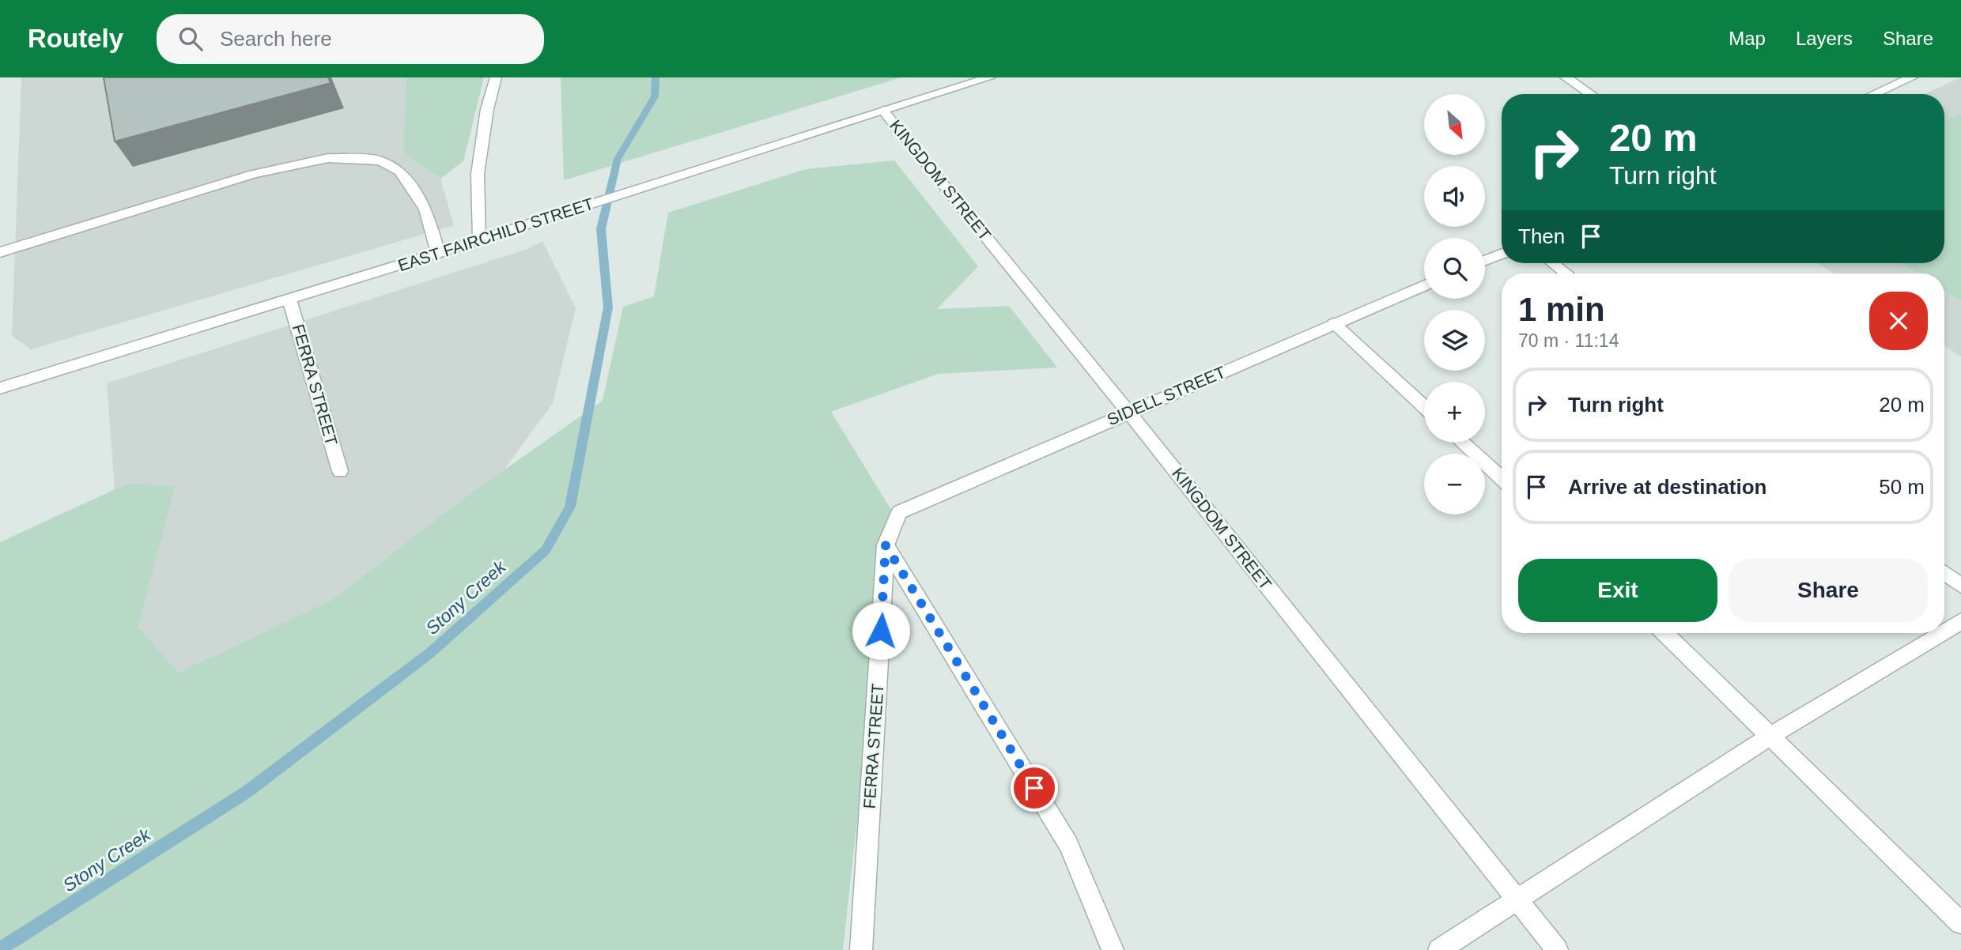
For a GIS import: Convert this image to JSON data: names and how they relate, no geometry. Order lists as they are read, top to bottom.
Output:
{
  "streets": {
    "street": [
      "KINGDOM STREET",
      "EAST FAIRCHILD STREET",
      "FERRA STREET",
      "SIDELL STREET"
    ]
  },
  "crossings": [
    ["KINGDOM STREET", "EAST FAIRCHILD STREET"],
    ["KINGDOM STREET", "SIDELL STREET"],
    ["EAST FAIRCHILD STREET", "FERRA STREET"],
    ["FERRA STREET", "SIDELL STREET"]
  ],
  "water": ["Stony Creek"],
  "north": "bottom right",
  "page": {
    "header": "Routely",
    "search": "Search here",
    "nav": ["Map", "Layers", "Share"],
    "map_buttons": ["+", "−"],
    "turn": ["20 m", "Turn right"],
    "then": "Then",
    "heading": ["1 min", "70 m · 11:14"],
    "list": [
      {
        "name": "Turn right",
        "value": "20 m"
      },
      {
        "name": "Arrive at destination",
        "value": "50 m"
      }
    ],
    "buttons": ["Exit", "Share"]
  }
}
